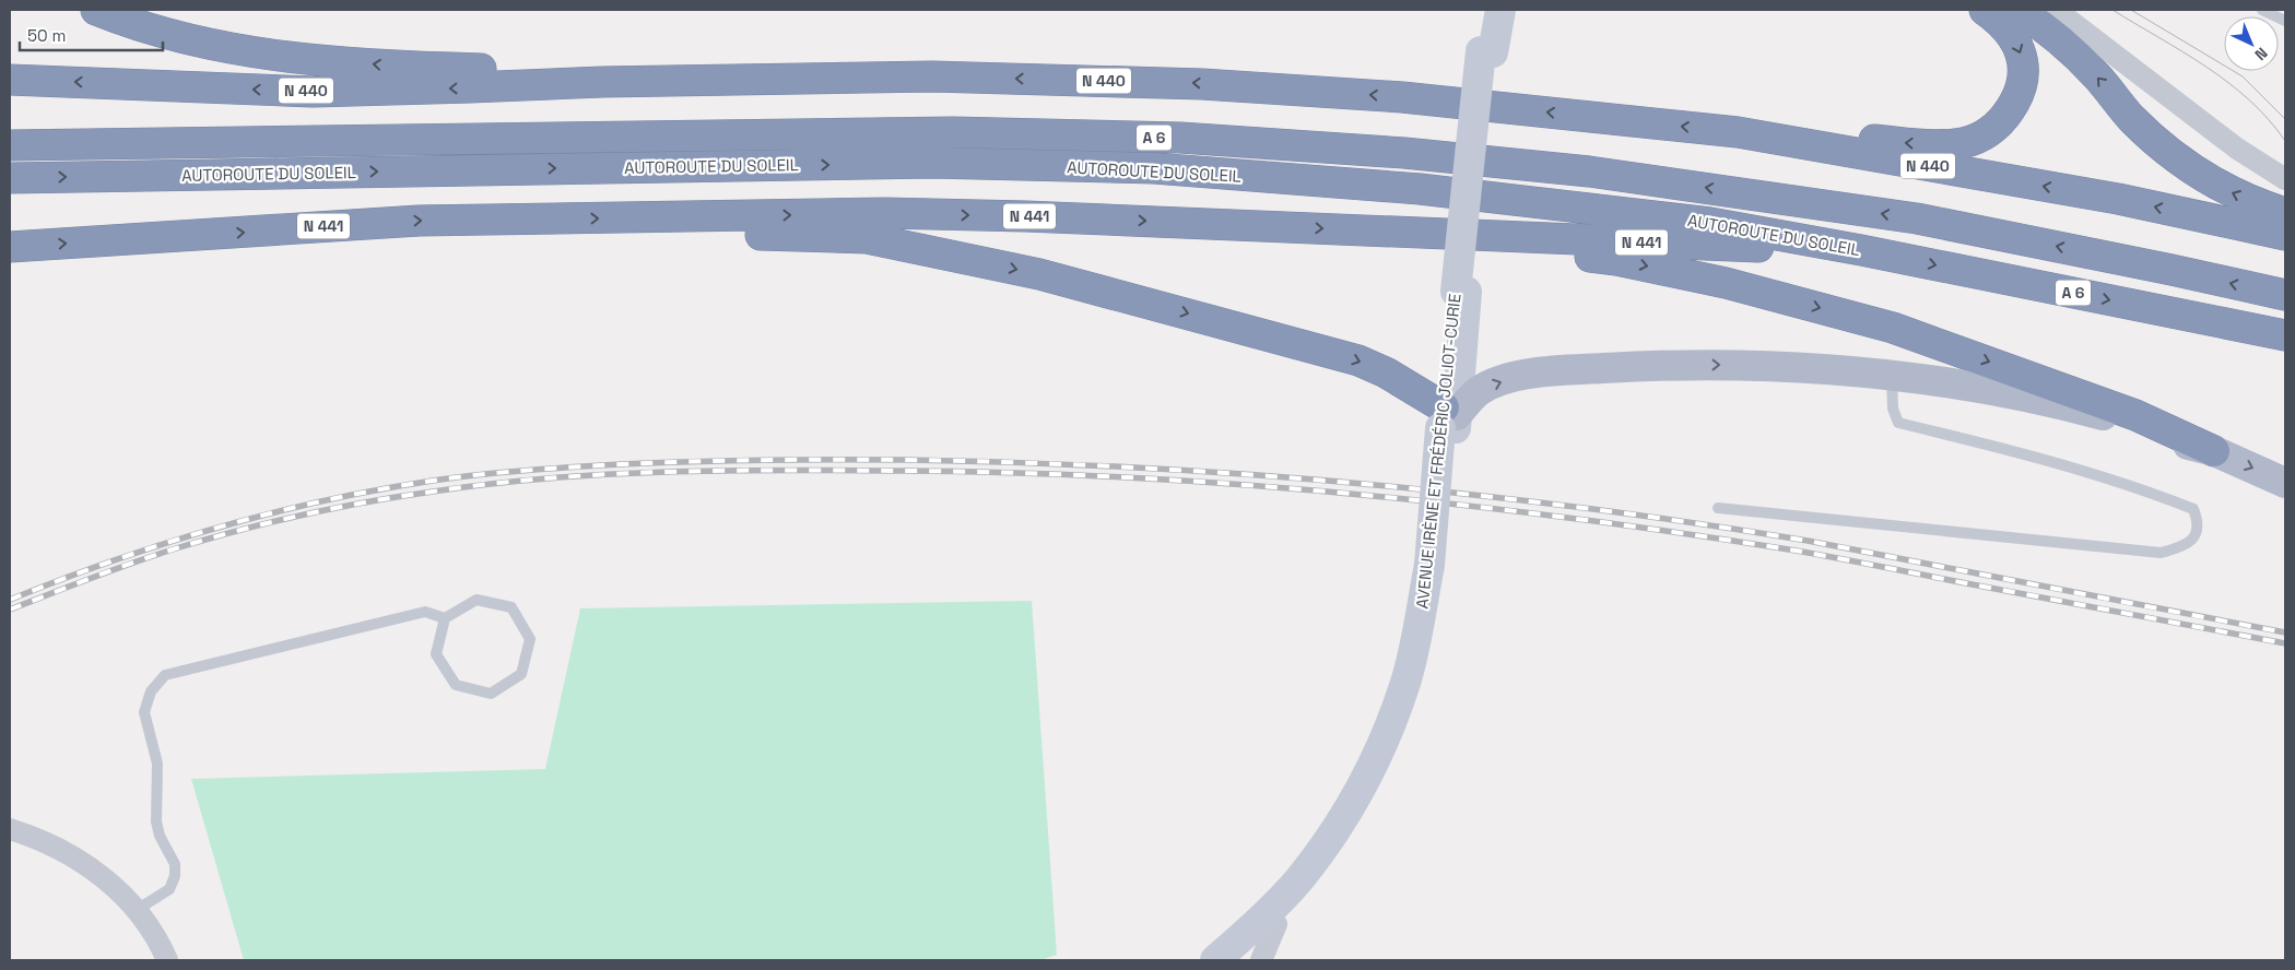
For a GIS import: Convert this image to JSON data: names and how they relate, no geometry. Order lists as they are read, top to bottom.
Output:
{
  "streets": {
    "highway": [
      "N 440",
      "A 6",
      "AUTOROUTE DU SOLEIL",
      "N 441"
    ],
    "main road": ["AVENUE IRÈNE ET FRÉDÉRIC JOLIOT-CURIE"]
  },
  "crossings": [
    ["AUTOROUTE DU SOLEIL", "N 441"]
  ],
  "scale_bar": "50 m",
  "north": "bottom right"
}
